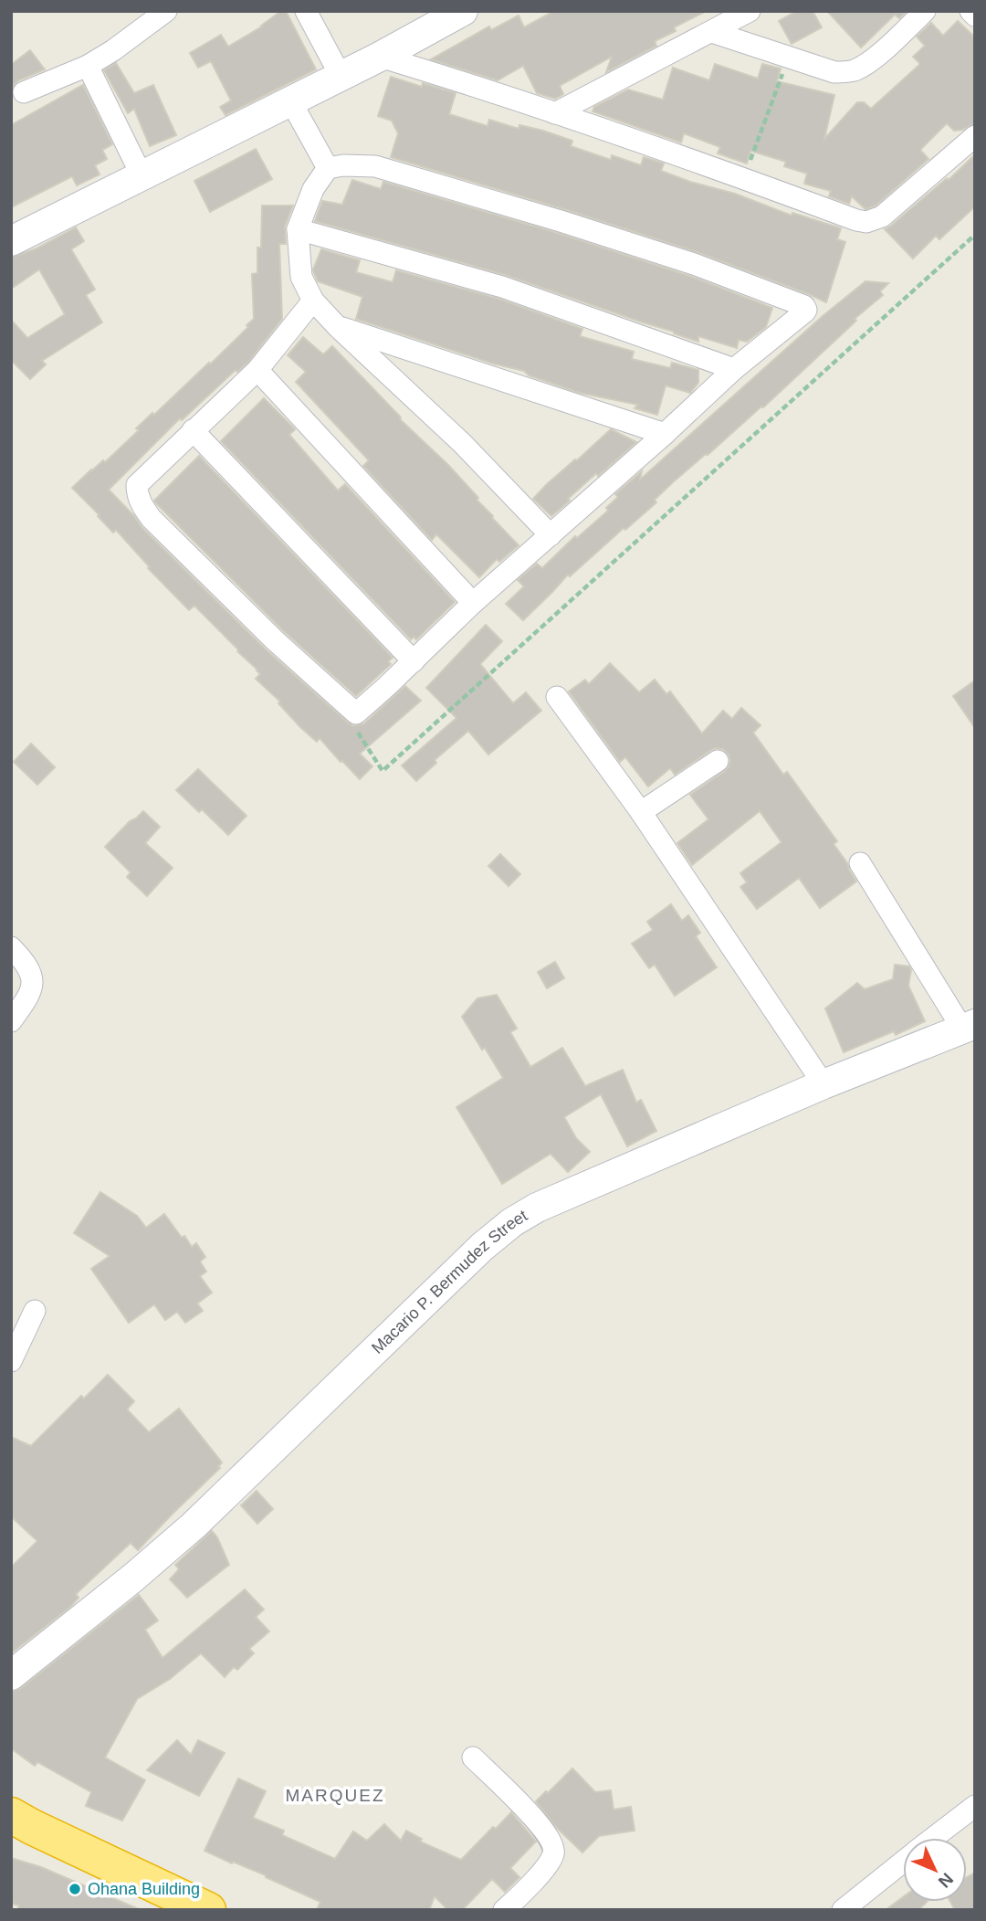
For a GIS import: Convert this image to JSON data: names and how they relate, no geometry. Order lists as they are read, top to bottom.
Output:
{
  "streets": {
    "main road": ["Macario P. Bermudez Street"]
  },
  "districts": ["MARQUEZ"],
  "places": ["Ohana Building"],
  "north": "bottom right"
}
